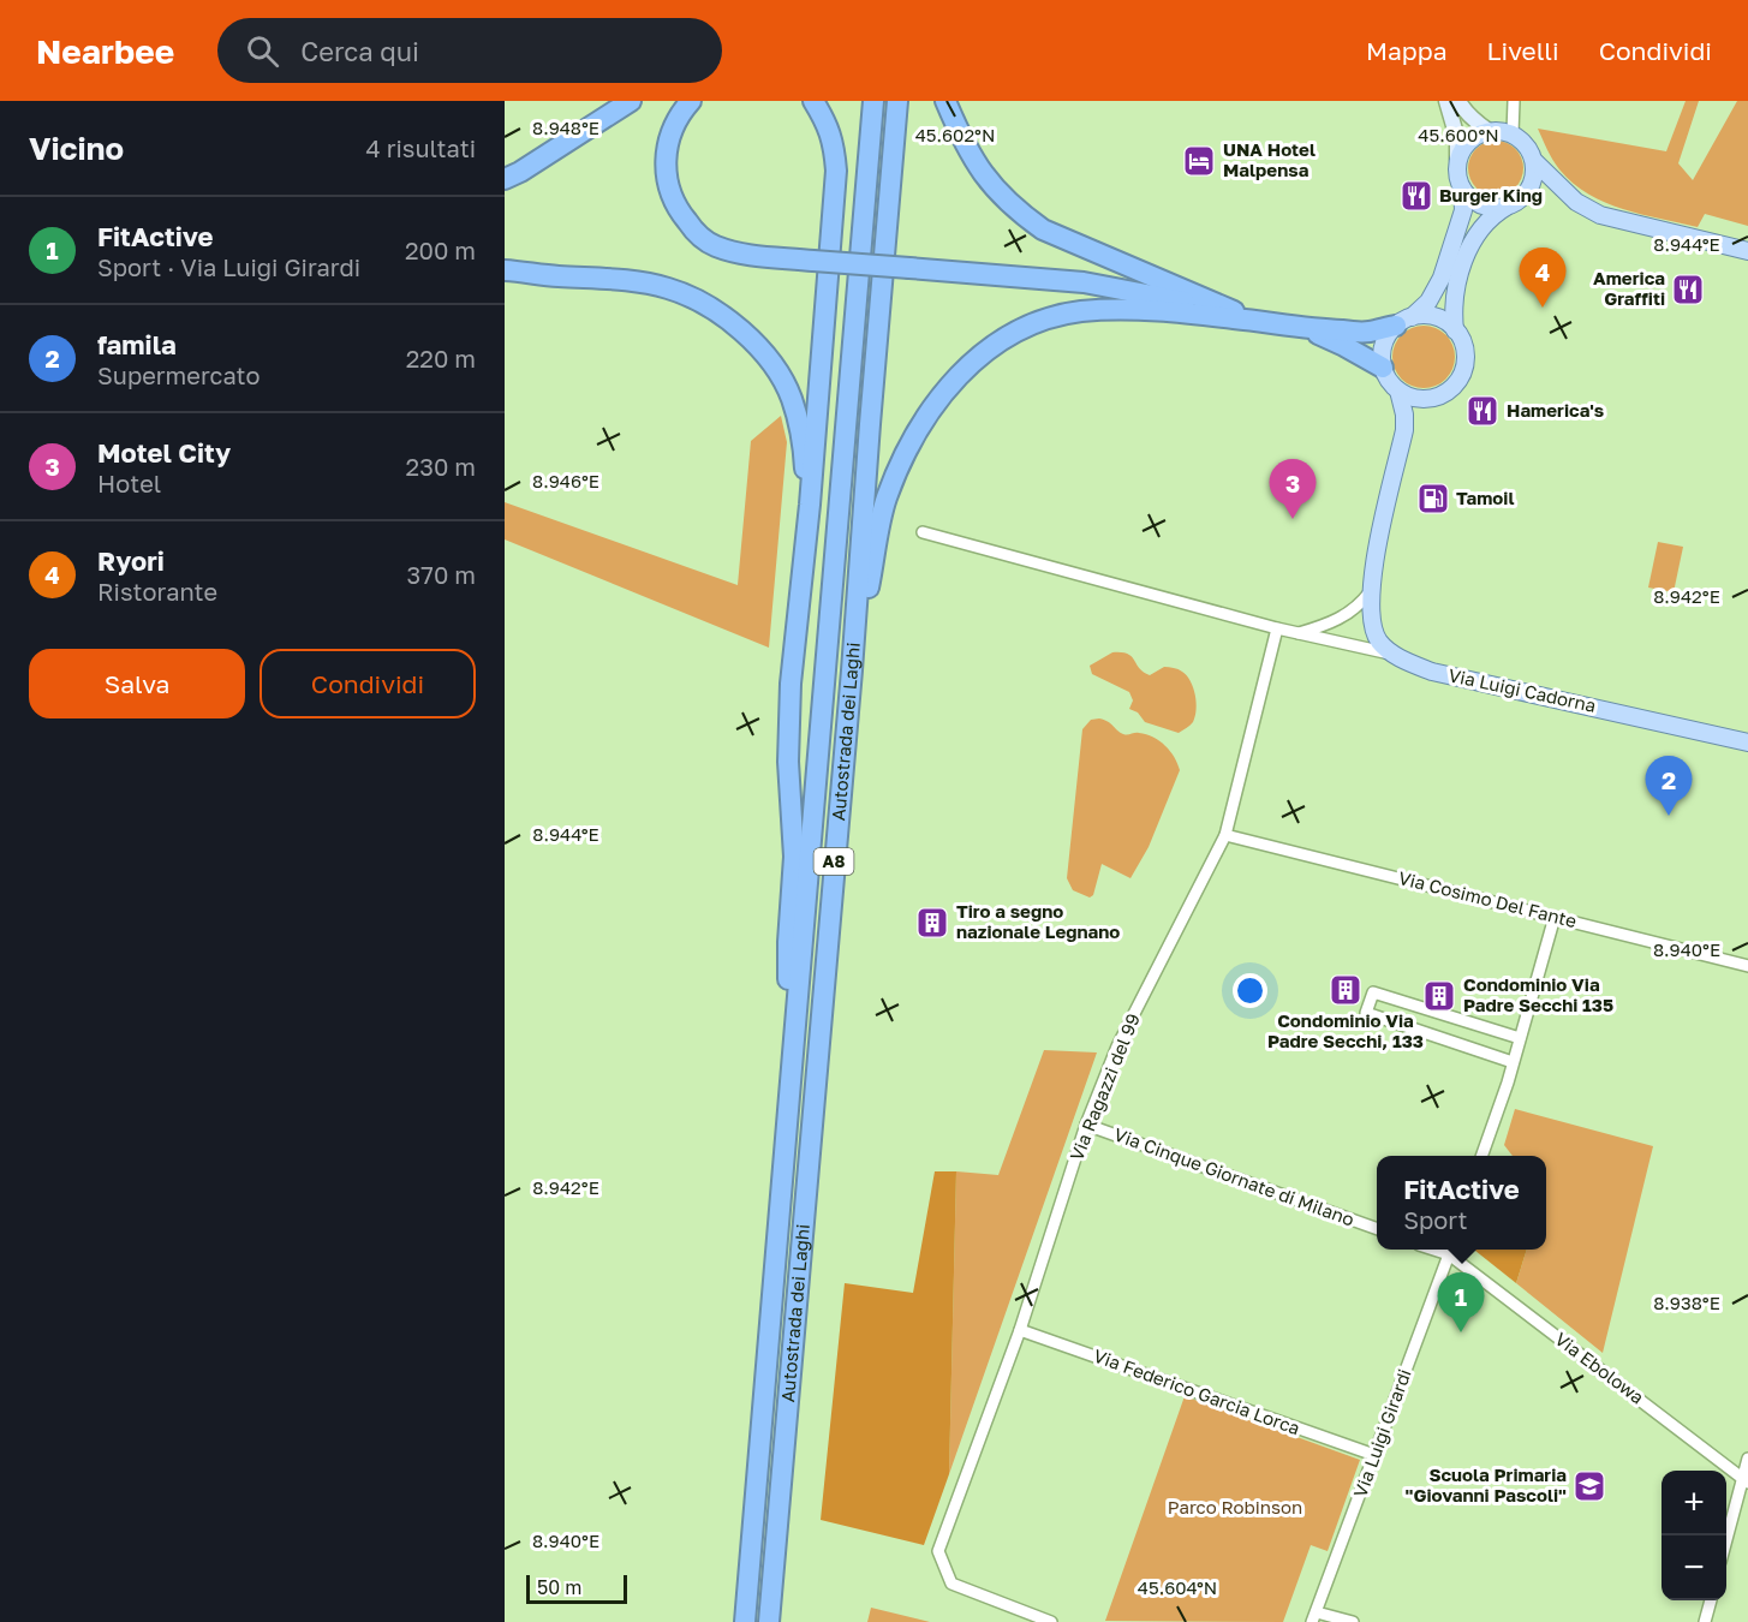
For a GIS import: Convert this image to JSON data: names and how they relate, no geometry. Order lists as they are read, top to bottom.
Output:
{
  "streets": {
    "highway": ["Autostrada dei Laghi", "A8"],
    "main road": ["Via Luigi Cadorna"],
    "street": [
      "Via Cosimo Del Fante",
      "Via Ragazzi del 99",
      "Via Cinque Giornate di Milano",
      "Via Ebolowa",
      "Via Federico Garcia Lorca",
      "Via Luigi Girardi"
    ]
  },
  "crossings": [
    ["Via Luigi Cadorna", "Via Ragazzi del 99"],
    ["Via Cosimo Del Fante", "Via Ragazzi del 99"],
    ["Via Ragazzi del 99", "Via Cinque Giornate di Milano"],
    ["Via Ragazzi del 99", "Via Federico Garcia Lorca"],
    ["Via Ebolowa", "Via Luigi Girardi"],
    ["Via Federico Garcia Lorca", "Via Luigi Girardi"]
  ],
  "parks": ["Parco Robinson"],
  "places": {
    "hotel": ["UNA Hotel Malpensa"],
    "restaurant": ["Burger King", "America Graffiti", "Hamerica's"],
    "fuel station": ["Tamoil"],
    "building": ["Tiro a segno nazionale Legnano", "Condominio Via Padre Secchi, 133", "Condominio Via Padre Secchi 135"],
    "school or university": ["Scuola Primaria \"Giovanni Pascoli\""]
  },
  "scale_bar": "50 m",
  "page": {
    "header": "Nearbee",
    "search": "Cerca qui",
    "nav": ["Mappa", "Livelli", "Condividi"],
    "heading": ["Vicino", "4 risultati"],
    "list": [
      {
        "mark": "1",
        "name": "FitActive",
        "note": "Sport · Via Luigi Girardi",
        "value": "200 m"
      },
      {
        "mark": "2",
        "name": "famila",
        "note": "Supermercato",
        "value": "220 m"
      },
      {
        "mark": "3",
        "name": "Motel City",
        "note": "Hotel",
        "value": "230 m"
      },
      {
        "mark": "4",
        "name": "Ryori",
        "note": "Ristorante",
        "value": "370 m"
      }
    ],
    "pins": [
      "4",
      "3",
      "2",
      "1"
    ],
    "buttons": ["Salva", "Condividi"],
    "popup": ["FitActive", "Sport"],
    "map_buttons": ["+", "−"],
    "scale": "50 m"
  },
  "coordinates": [
    "8.948°E",
    "45.600°N",
    "45.602°N",
    "8.944°E",
    "8.946°E",
    "8.942°E",
    "8.940°E",
    "8.938°E",
    "45.604°N"
  ]
}
